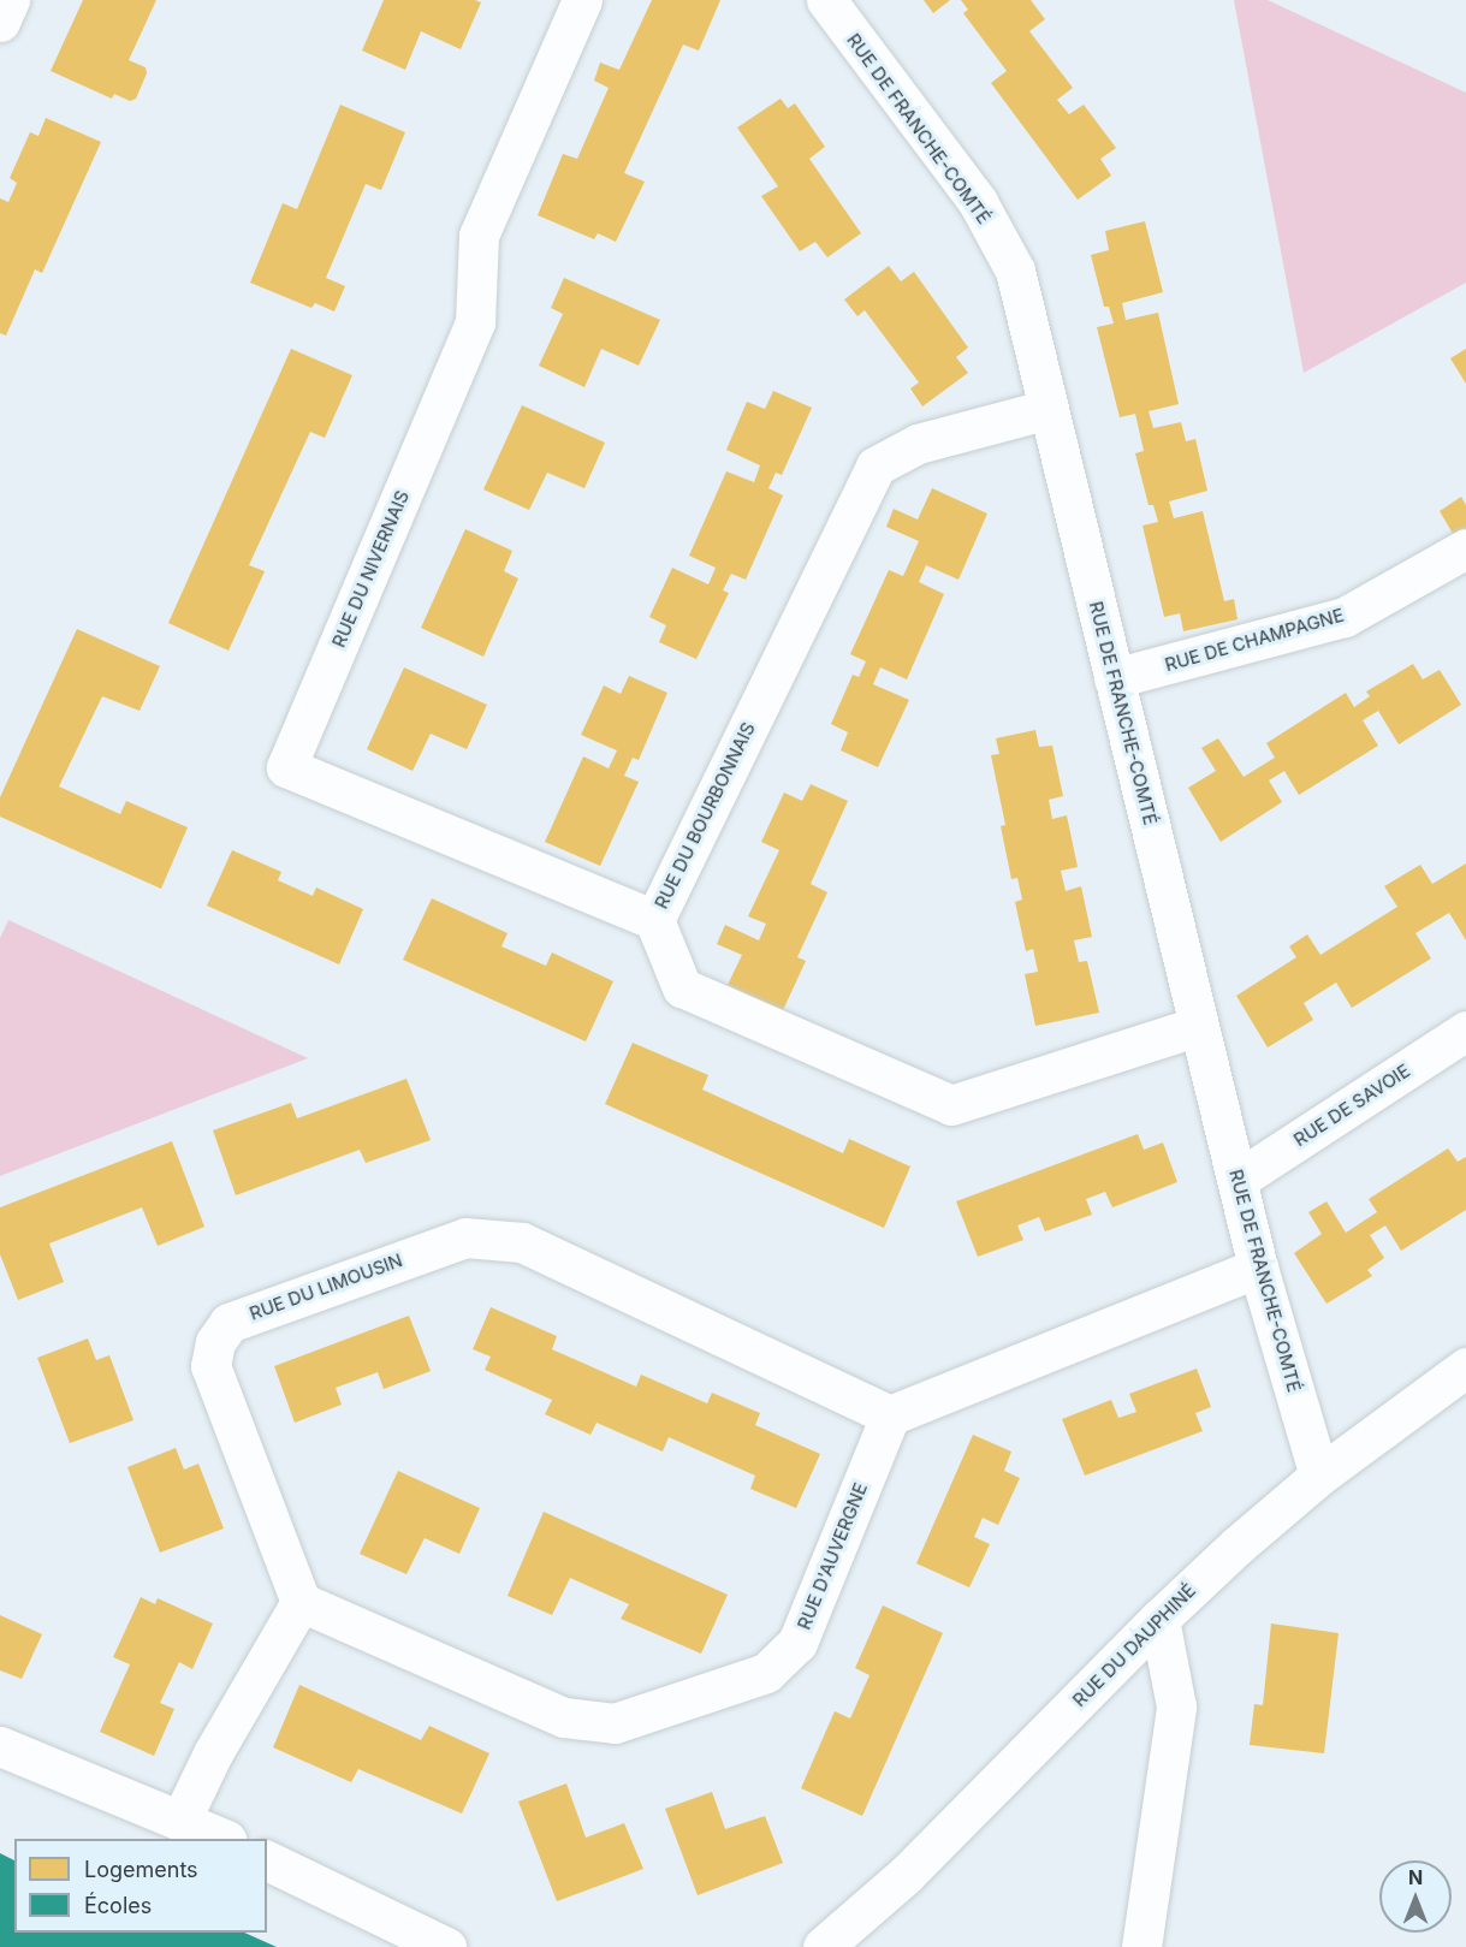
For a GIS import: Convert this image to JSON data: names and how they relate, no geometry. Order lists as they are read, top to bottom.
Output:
{
  "streets": {
    "street": [
      "RUE DE FRANCHE-COMTÉ",
      "RUE DU NIVERNAIS",
      "RUE DE CHAMPAGNE",
      "RUE DU BOURBONNAIS",
      "RUE DE SAVOIE",
      "RUE DU LIMOUSIN",
      "RUE D'AUVERGNE",
      "RUE DU DAUPHINÉ"
    ]
  },
  "crossings": [
    ["RUE DE FRANCHE-COMTÉ", "RUE DE CHAMPAGNE"],
    ["RUE DE FRANCHE-COMTÉ", "RUE DU BOURBONNAIS"],
    ["RUE DE FRANCHE-COMTÉ", "RUE DE SAVOIE"],
    ["RUE DE FRANCHE-COMTÉ", "RUE DU DAUPHINÉ"],
    ["RUE DU NIVERNAIS", "RUE DU BOURBONNAIS"],
    ["RUE DU LIMOUSIN", "RUE D'AUVERGNE"]
  ],
  "legend": ["Logements", "Écoles"],
  "north": "top"
}
